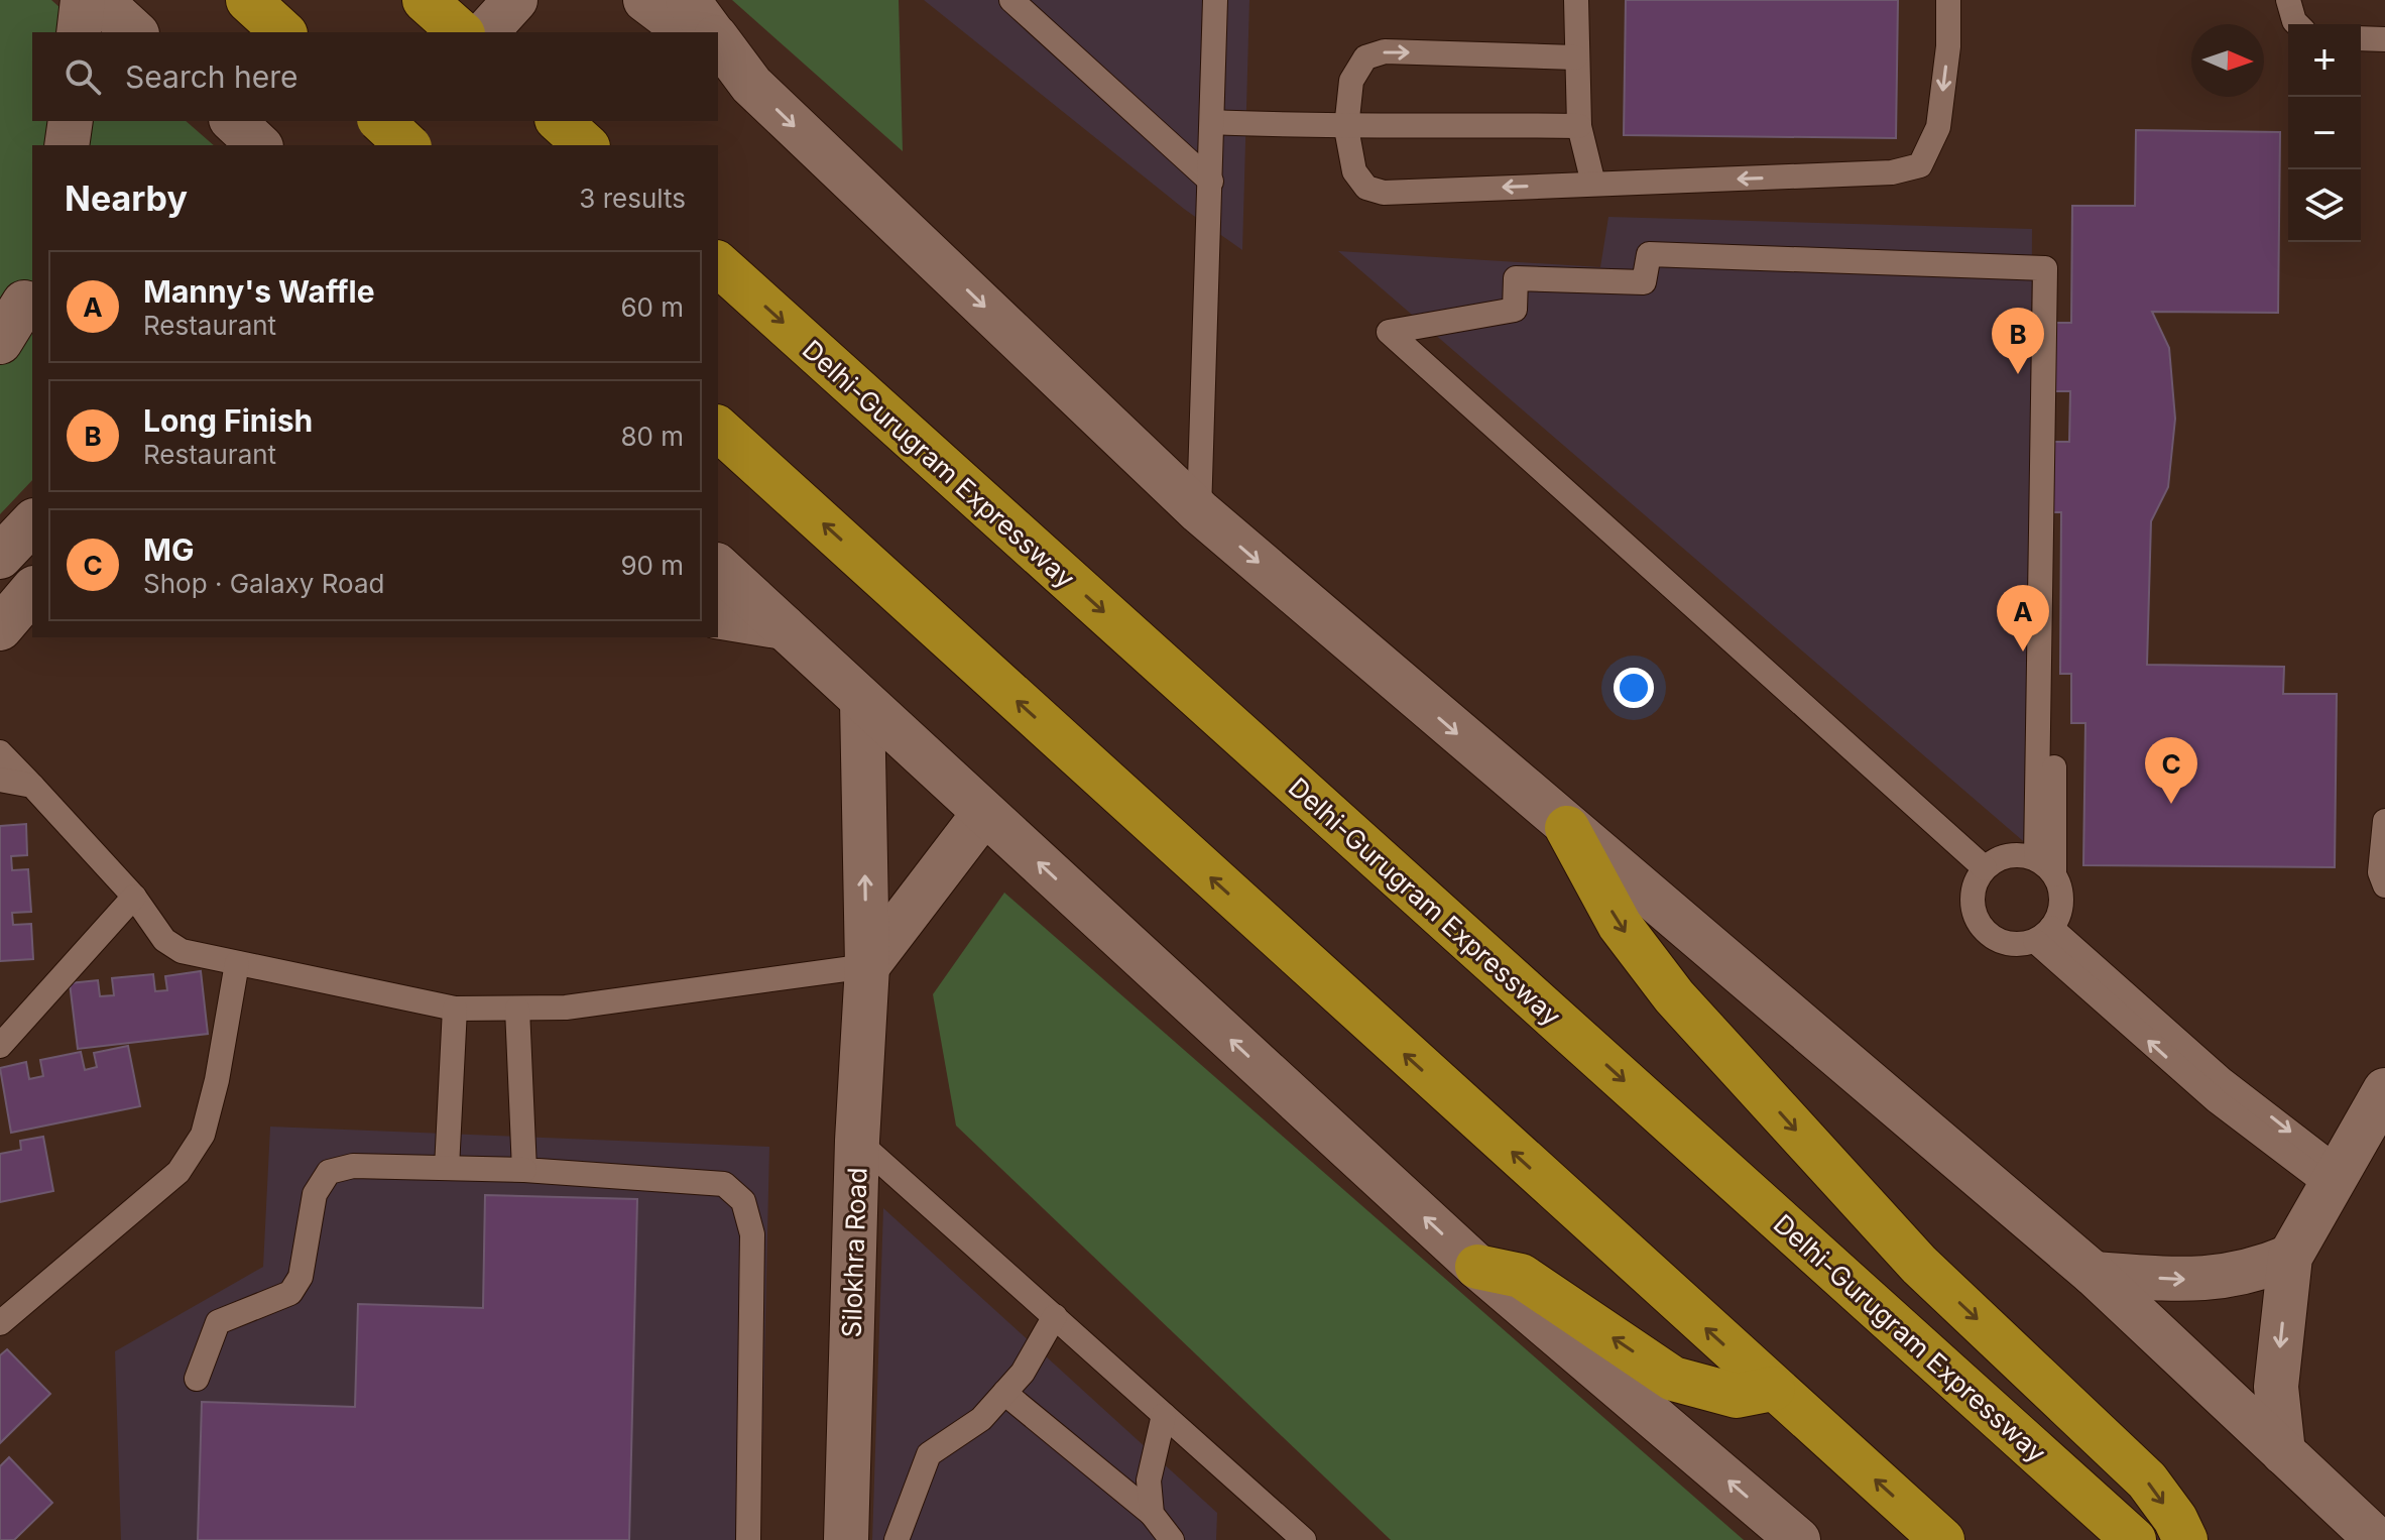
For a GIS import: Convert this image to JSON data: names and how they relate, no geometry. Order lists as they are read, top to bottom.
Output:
{
  "streets": {
    "highway": ["Delhi-Gurugram Expressway"],
    "main road": ["Silokhra Road"]
  },
  "north": "right",
  "page": {
    "map_buttons": ["+", "−"],
    "search": "Search here",
    "heading": ["Nearby", "3 results"],
    "list": [
      {
        "mark": "A",
        "name": "Manny's Waffle",
        "note": "Restaurant",
        "value": "60 m"
      },
      {
        "mark": "B",
        "name": "Long Finish",
        "note": "Restaurant",
        "value": "80 m"
      },
      {
        "mark": "C",
        "name": "MG",
        "note": "Shop · Galaxy Road",
        "value": "90 m"
      }
    ],
    "pins": ["B", "A", "C"]
  }
}
